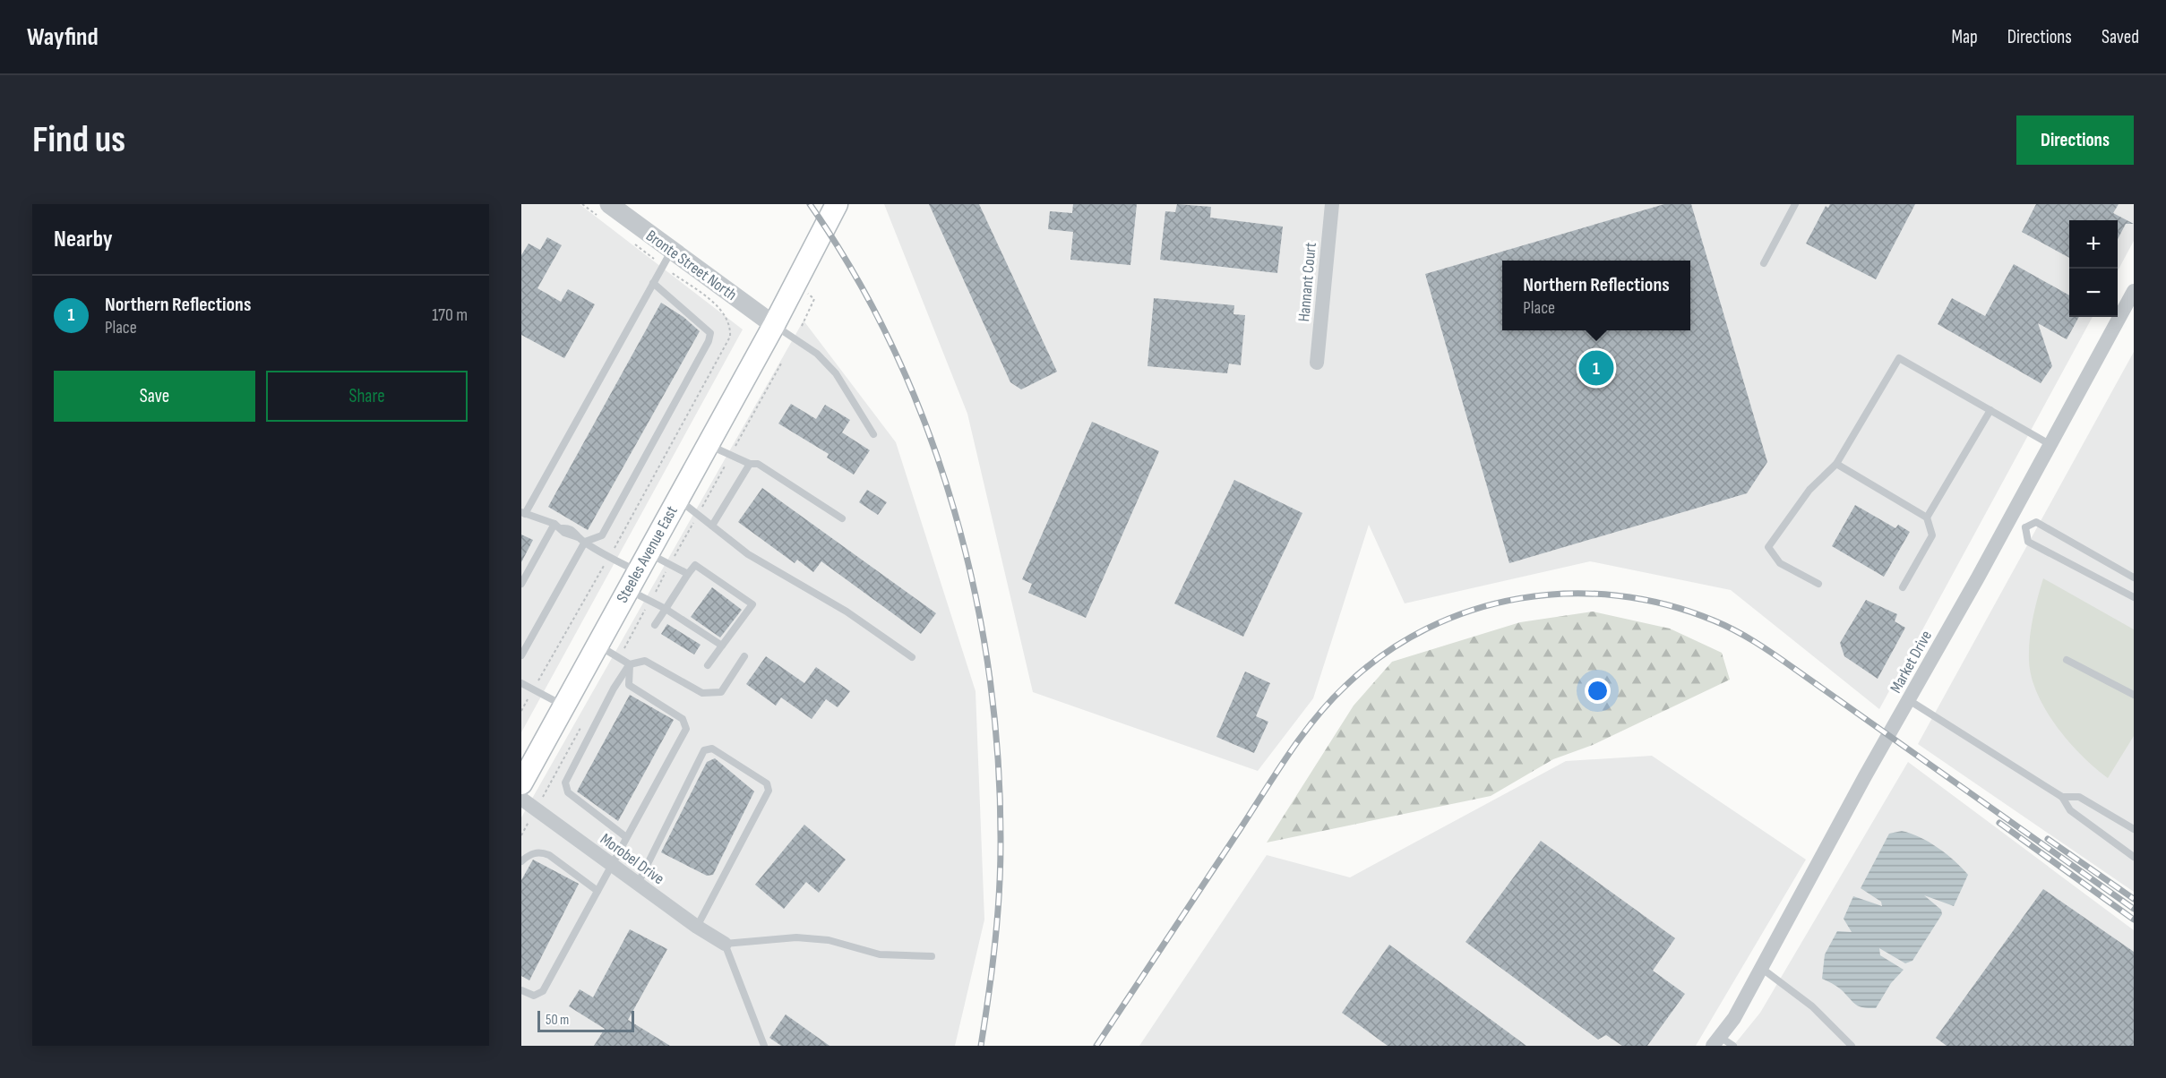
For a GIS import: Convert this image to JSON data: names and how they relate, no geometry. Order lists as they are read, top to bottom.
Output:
{
  "streets": {
    "main road": ["Steeles Avenue East"],
    "street": [
      "Bronte Street North",
      "Hannant Court",
      "Market Drive",
      "Morobel Drive"
    ]
  },
  "crossings": [
    ["Bronte Street North", "Steeles Avenue East"]
  ],
  "scale_bar": "50 m",
  "page": {
    "header": "Wayfind",
    "nav": ["Map", "Directions", "Saved"],
    "buttons": [
      "Directions",
      ["Save", "Share"]
    ],
    "title": "Find us",
    "heading": "Nearby",
    "map_buttons": ["+", "−"],
    "popup": ["Northern Reflections", "Place"],
    "list": [
      {
        "mark": "1",
        "name": "Northern Reflections",
        "note": "Place",
        "value": "170 m"
      }
    ],
    "pins": "1",
    "scale": "50 m"
  }
}
